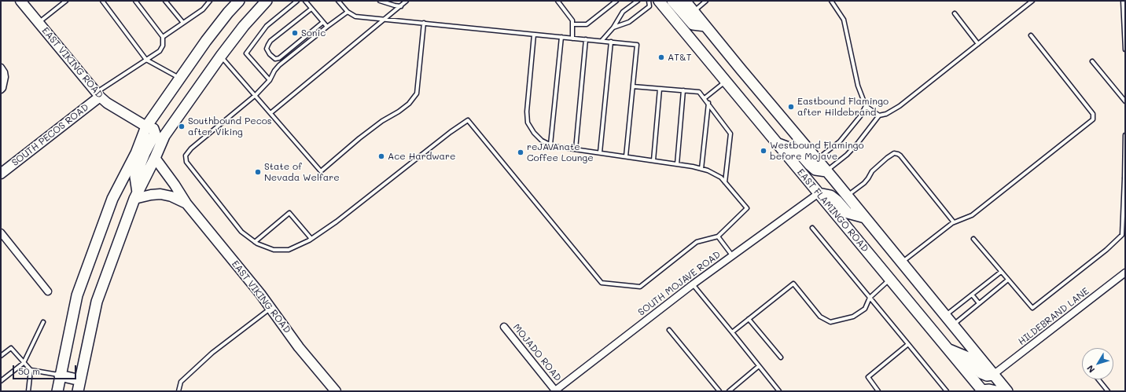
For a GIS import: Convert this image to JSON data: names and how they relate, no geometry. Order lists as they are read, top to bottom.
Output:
{
  "streets": {
    "main road": ["EAST FLAMINGO ROAD"],
    "street": [
      "EAST VIKING ROAD",
      "SOUTH PECOS ROAD",
      "SOUTH MOJAVE ROAD",
      "HILDEBRAND LANE",
      "MOJADO ROAD"
    ]
  },
  "crossings": [
    ["EAST VIKING ROAD", "SOUTH PECOS ROAD"],
    ["EAST FLAMINGO ROAD", "SOUTH MOJAVE ROAD"],
    ["EAST FLAMINGO ROAD", "HILDEBRAND LANE"],
    ["SOUTH MOJAVE ROAD", "MOJADO ROAD"]
  ],
  "places": [
    "Sonic",
    "AT&T",
    "Eastbound Flamingo after Hildebrand",
    "Southbound Pecos after Viking",
    "Westbound Flamingo before Mojave",
    "reJAVAnate Coffee Lounge",
    "Ace Hardware",
    "State of Nevada Welfare"
  ],
  "scale_bar": "50 m",
  "north": "bottom left"
}
